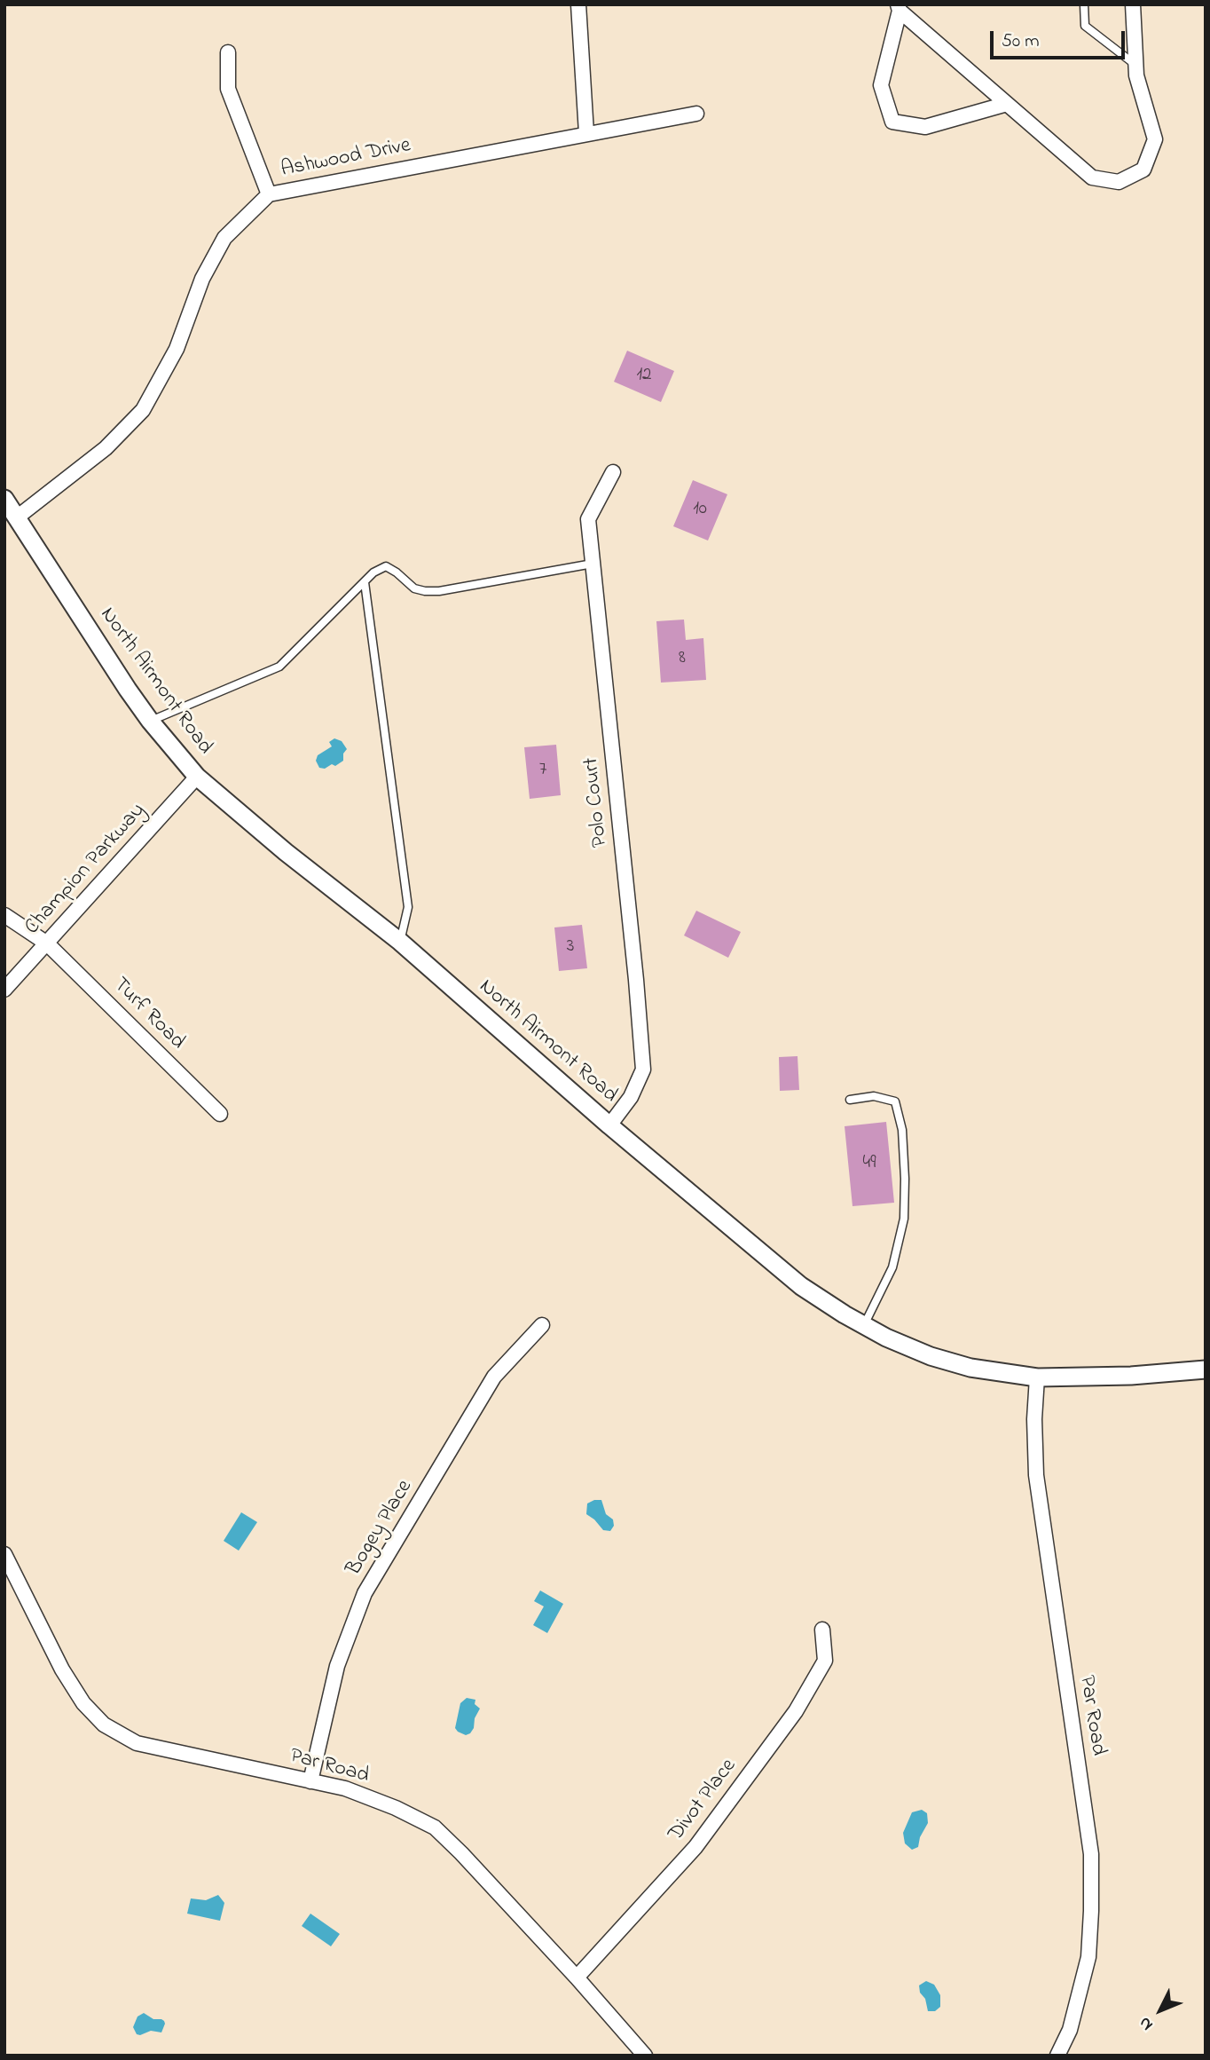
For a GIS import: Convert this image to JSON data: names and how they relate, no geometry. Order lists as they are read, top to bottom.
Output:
{
  "streets": {
    "street": [
      "Ashwood Drive",
      "North Airmont Road",
      "Polo Court",
      "Champion Parkway",
      "Turf Road",
      "Bogey Place",
      "Par Road",
      "Divot Place"
    ]
  },
  "crossings": [
    ["Ashwood Drive", "North Airmont Road"],
    ["North Airmont Road", "Polo Court"],
    ["North Airmont Road", "Champion Parkway"],
    ["North Airmont Road", "Par Road"],
    ["Champion Parkway", "Turf Road"],
    ["Bogey Place", "Par Road"],
    ["Par Road", "Divot Place"]
  ],
  "house_numbers": [
    "12",
    "10",
    "8",
    "7",
    "3",
    "49"
  ],
  "scale_bar": "50 m",
  "north": "bottom left"
}
